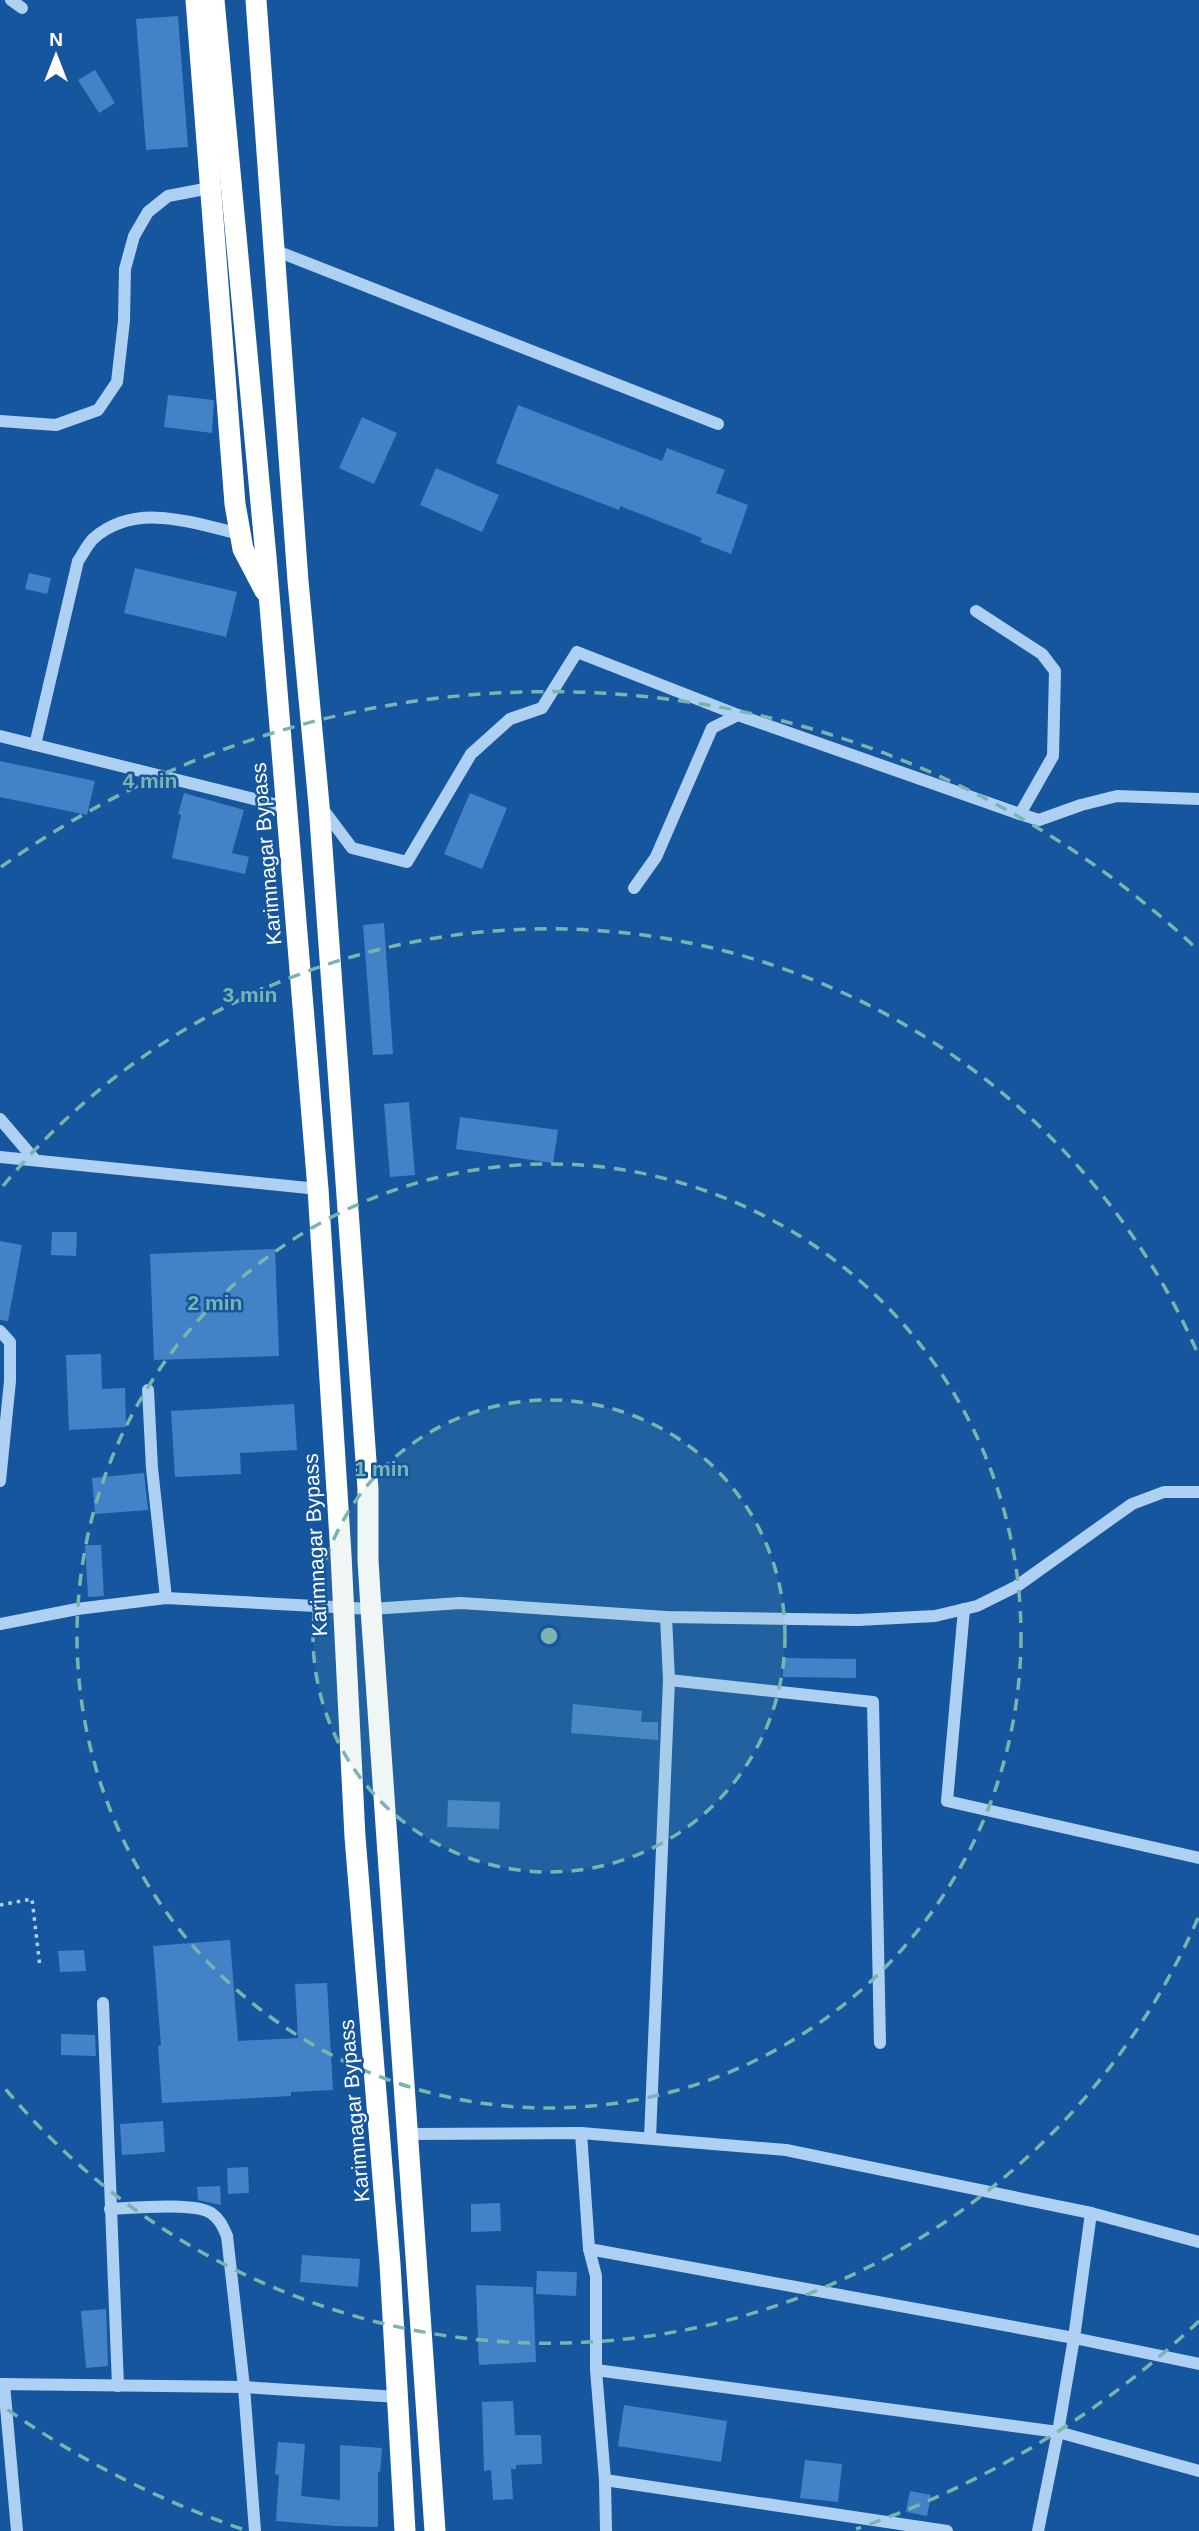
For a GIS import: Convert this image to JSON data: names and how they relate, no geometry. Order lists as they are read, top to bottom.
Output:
{
  "streets": {
    "highway": ["Karimnagar Bypass"]
  },
  "north": "top",
  "rings": [
    "4 min",
    "3 min",
    "2 min",
    "1 min"
  ]
}
